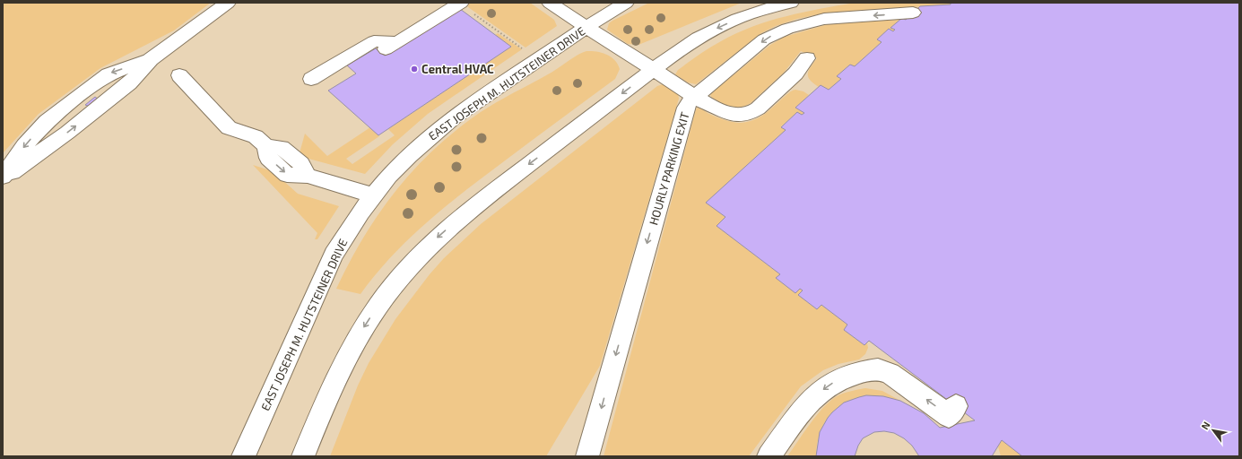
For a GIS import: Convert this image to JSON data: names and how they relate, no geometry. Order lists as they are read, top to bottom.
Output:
{
  "streets": {
    "street": ["EAST JOSEPH M. HUTSTEINER DRIVE", "HOURLY PARKING EXIT"]
  },
  "places": ["Central HVAC"],
  "north": "top left"
}
